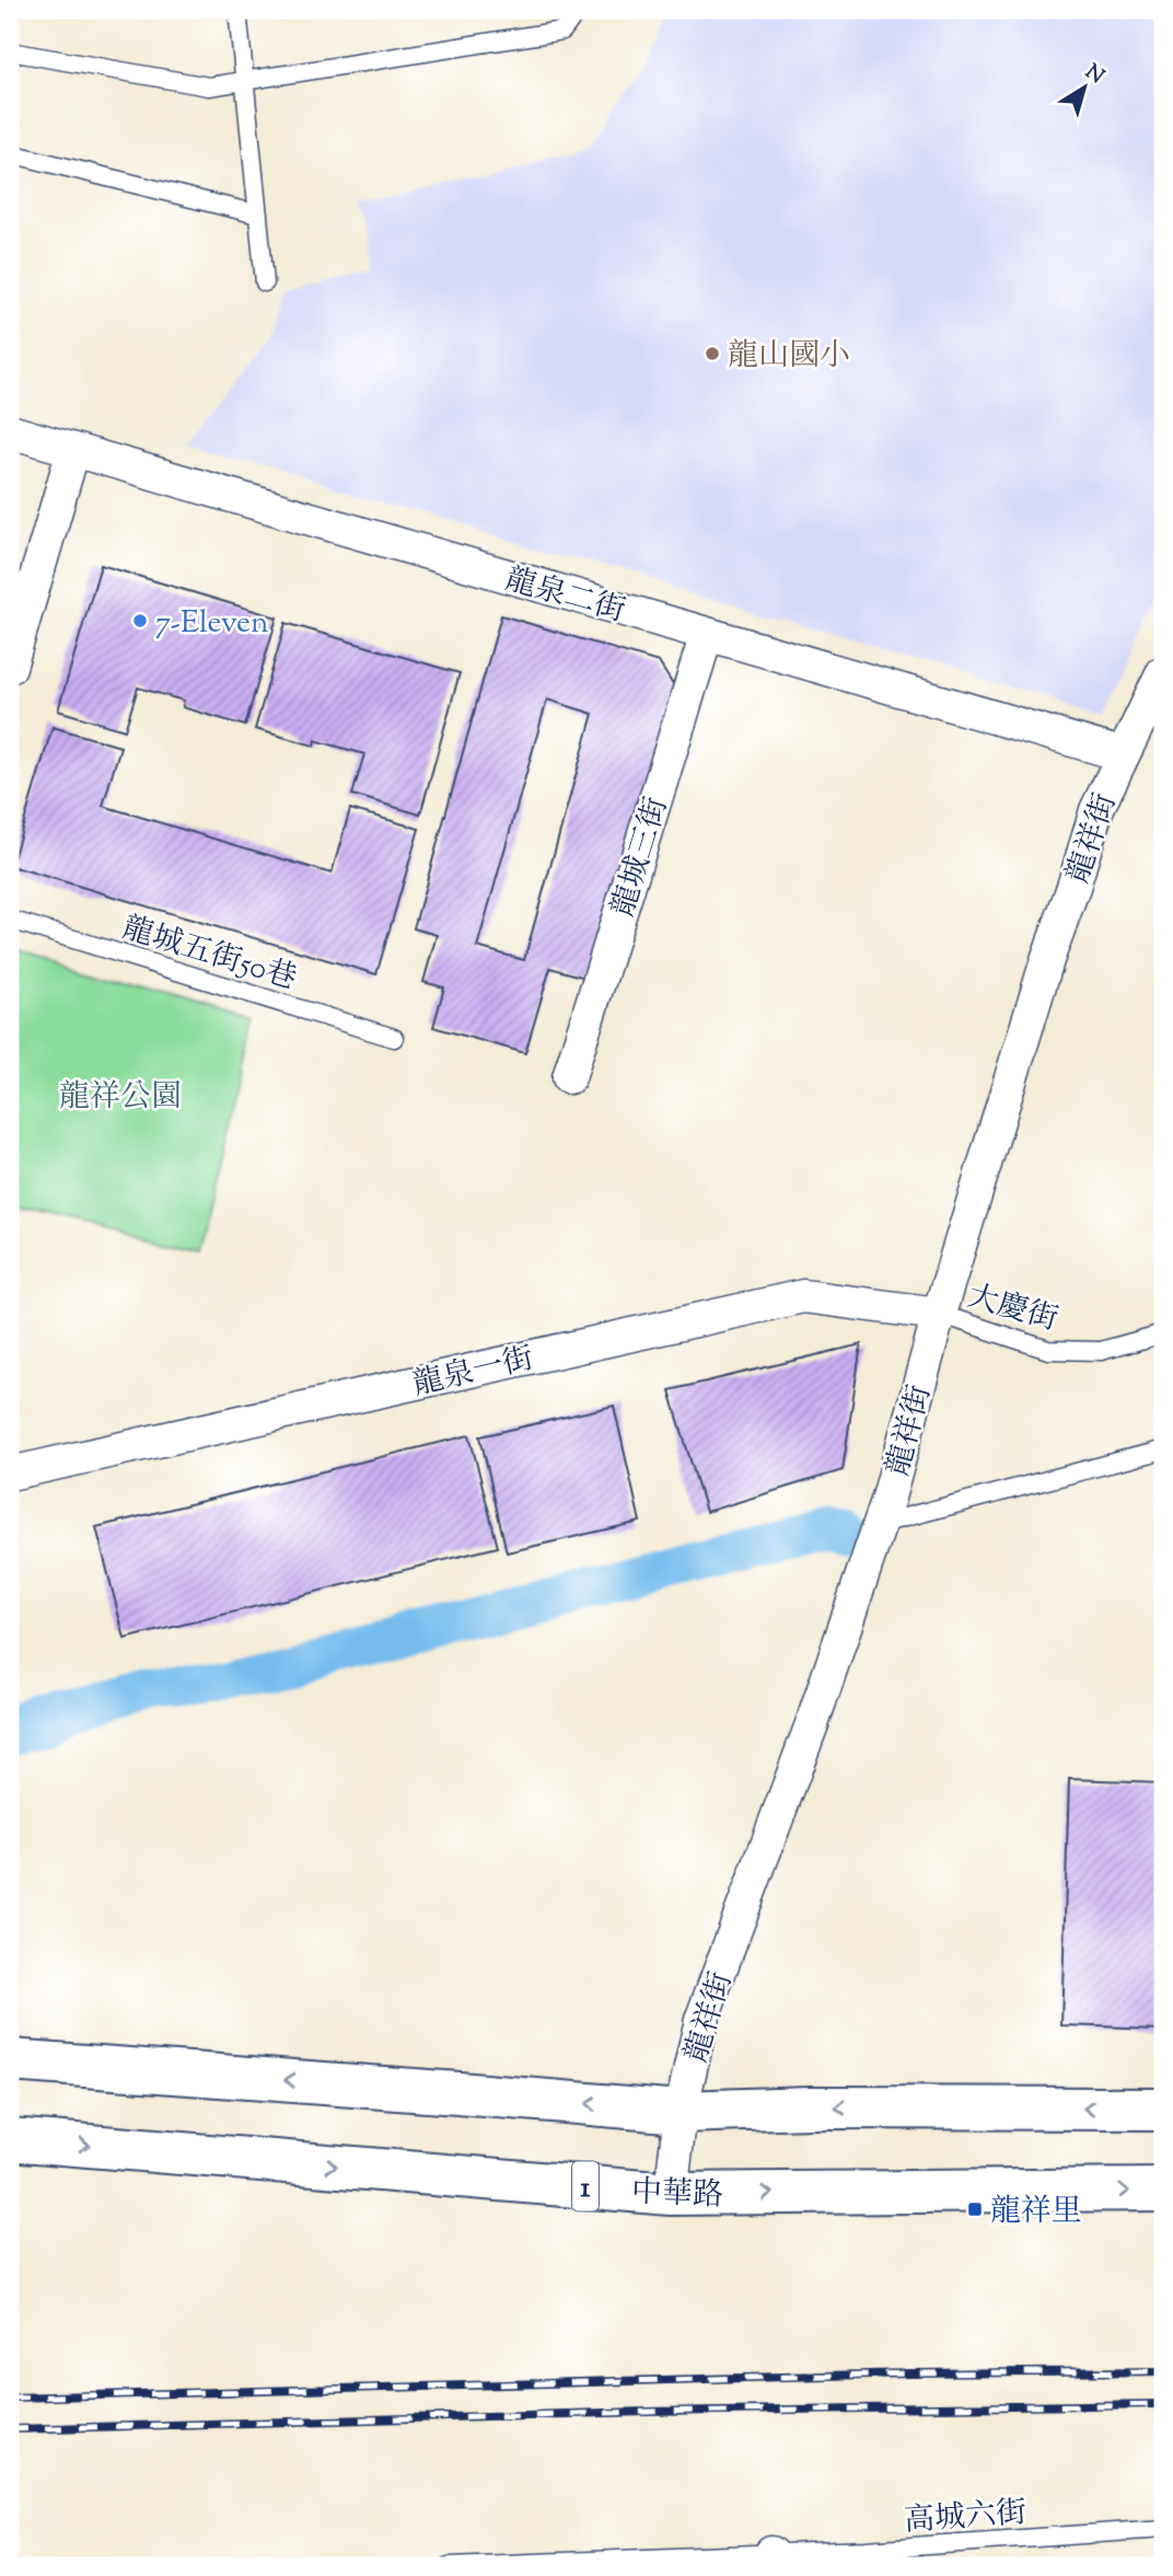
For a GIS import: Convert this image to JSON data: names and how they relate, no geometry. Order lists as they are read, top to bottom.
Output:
{
  "streets": {
    "main road": ["1", "中華路"],
    "street": [
      "龍泉二街",
      "龍祥街",
      "龍城三街",
      "龍泉一街"
    ],
    "lane": ["龍城五街50巷", "大慶街", "高城六街"]
  },
  "crossings": [
    ["龍泉二街", "龍祥街"],
    ["龍泉二街", "龍城三街"],
    ["龍祥街", "大慶街"],
    ["龍祥街", "龍泉一街"],
    ["龍祥街", "中華路"],
    ["大慶街", "龍泉一街"]
  ],
  "parks": ["龍祥公園"],
  "places": {
    "other": ["龍山國小", "7-Eleven"],
    "transit": ["龍祥里"]
  },
  "north": "top right"
}
